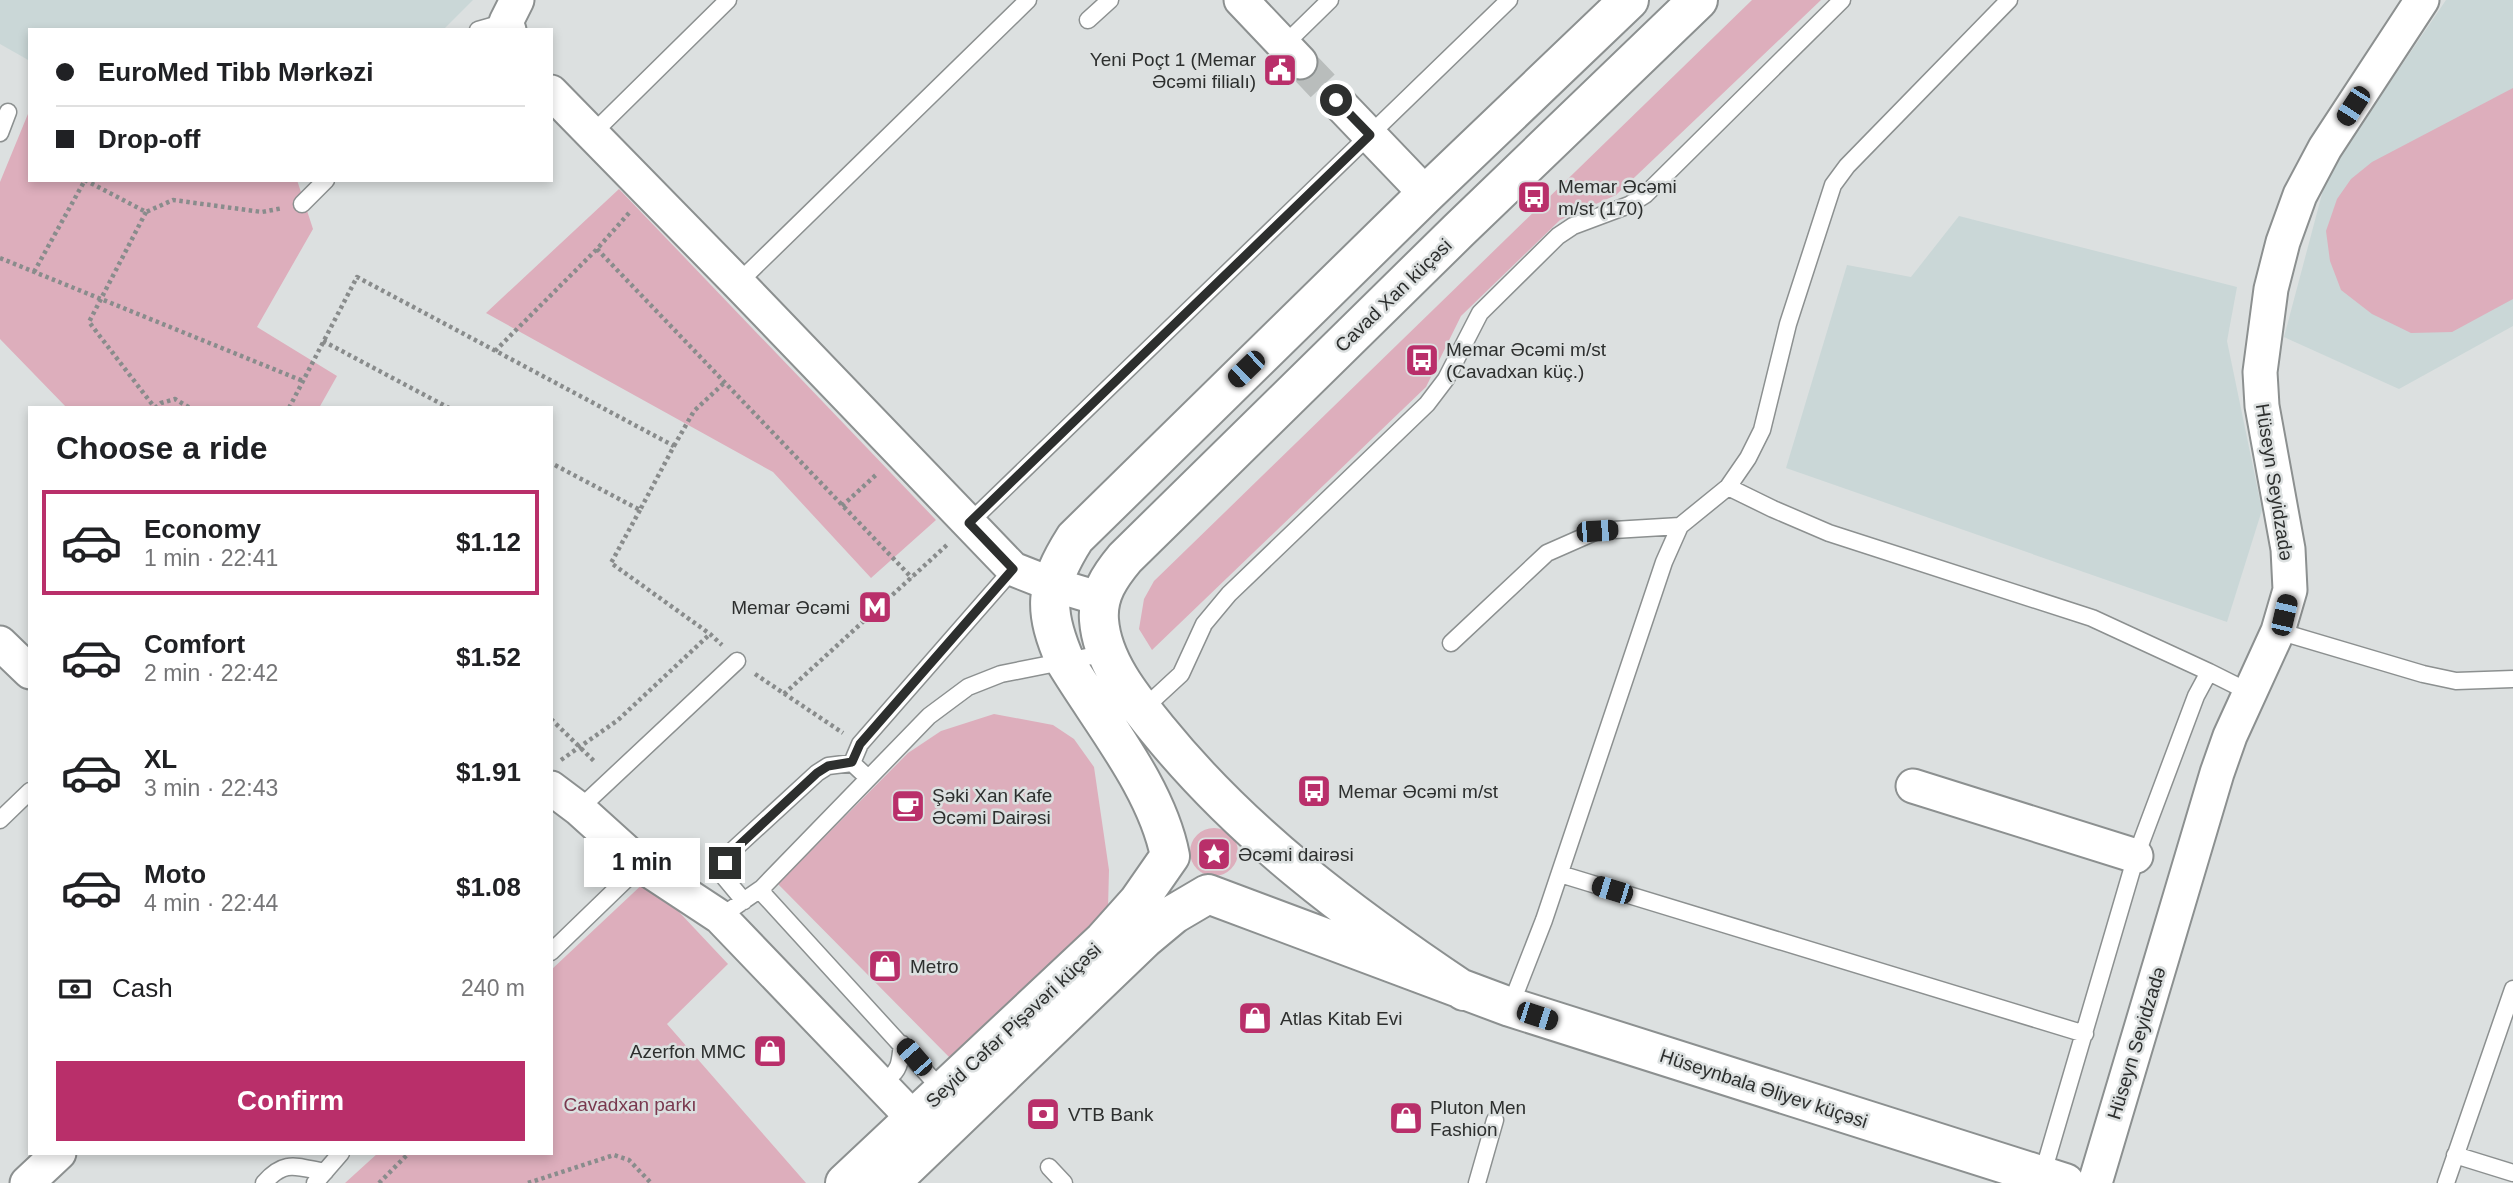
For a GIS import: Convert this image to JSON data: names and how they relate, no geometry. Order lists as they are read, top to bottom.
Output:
{
  "streets": {
    "street": [
      "Cavad Xan küçəsi",
      "Hüseyn Seyidzadə",
      "Seyid Cəfər Pişəvəri küçəsi",
      "Hüseynbala Əliyev küçəsi"
    ]
  },
  "parks": ["Cavadxan parkı"],
  "places": {
    "public building": ["Yeni Poçt 1 (Memar Əcəmi filialı)"],
    "bus stop": ["Memar Əcəmi m/st (170)", "Memar Əcəmi m/st (Cavadxan küç.)", "Memar Əcəmi m/st"],
    "metro station": ["Memar Əcəmi"],
    "cafe": ["Şəki Xan Kafe Əcəmi Dairəsi"],
    "place": ["Əcəmi dairəsi"],
    "shop": [
      "Metro",
      "Atlas Kitab Evi",
      "Azerfon MMC",
      "Pluton Men Fashion"
    ],
    "bank": ["VTB Bank"]
  },
  "page": {
    "banner": ["EuroMed Tibb Mərkəzi", "Drop-off"],
    "heading": "Choose a ride",
    "list": [
      {
        "name": "Economy",
        "note": "1 min · 22:41",
        "value": "$1.12"
      },
      {
        "name": "Comfort",
        "note": "2 min · 22:42",
        "value": "$1.52"
      },
      {
        "name": "XL",
        "note": "3 min · 22:43",
        "value": "$1.91"
      },
      {
        "name": "Moto",
        "note": "4 min · 22:44",
        "value": "$1.08"
      }
    ],
    "bubble": "1 min",
    "pay": ["Cash", "240 m"],
    "buttons": "Confirm"
  }
}
